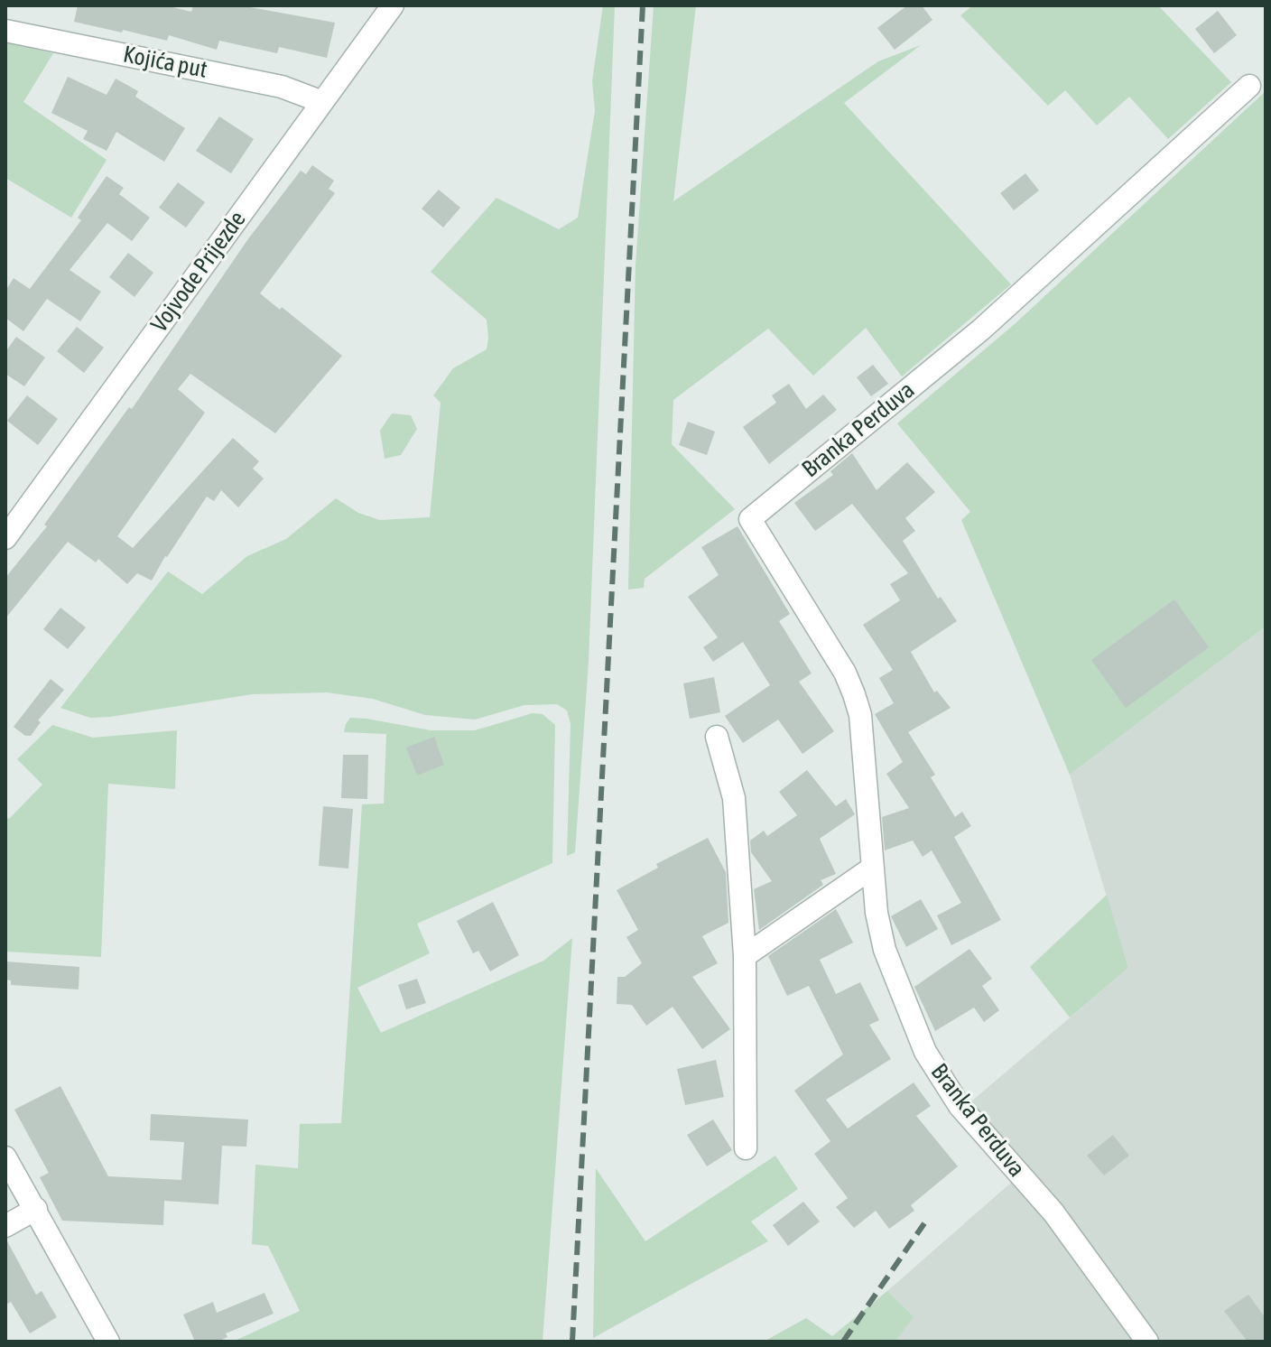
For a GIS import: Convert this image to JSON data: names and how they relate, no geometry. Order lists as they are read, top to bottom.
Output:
{
  "streets": {
    "street": ["Kojića put", "Vojvode Prijezde", "Branka Perduva"]
  },
  "crossings": [
    ["Kojića put", "Vojvode Prijezde"]
  ]
}
